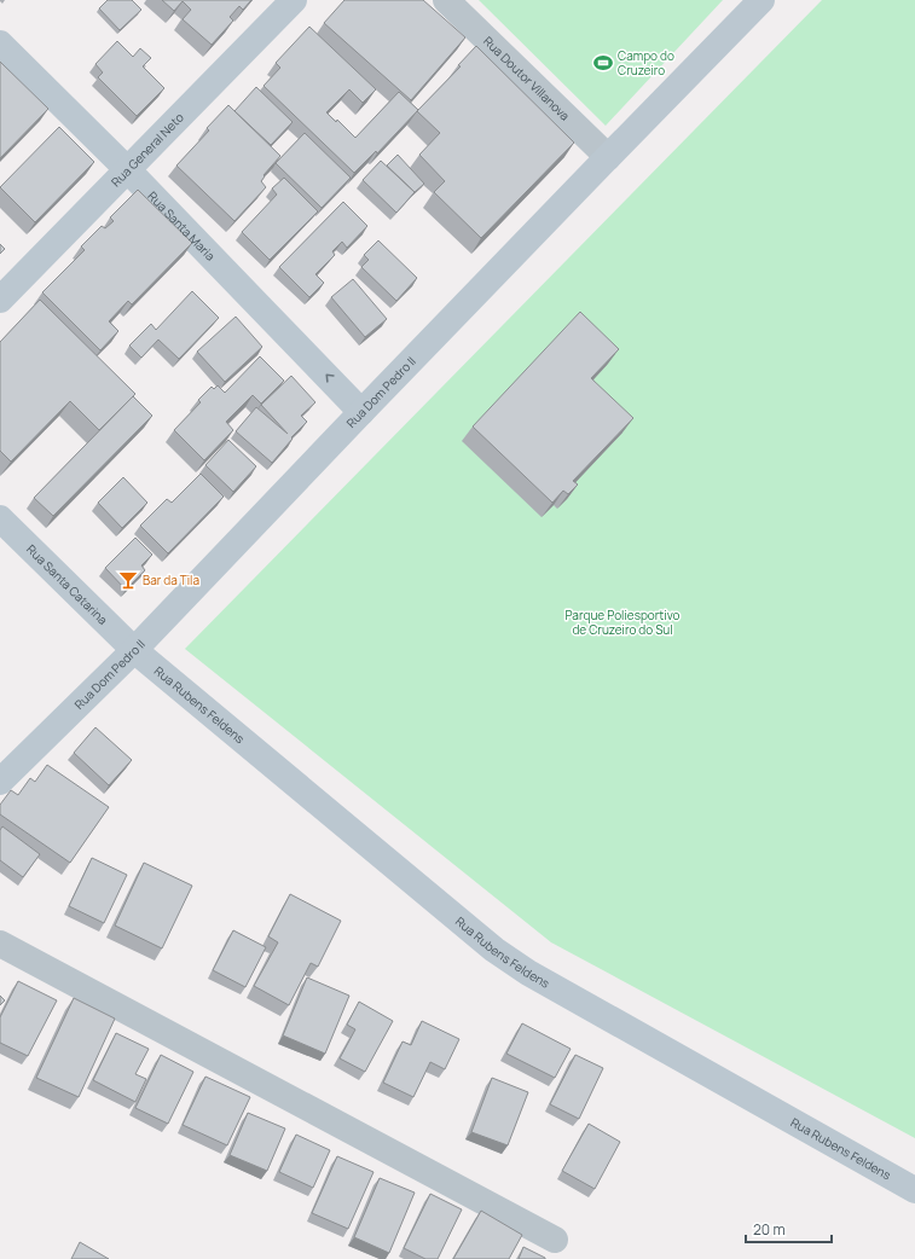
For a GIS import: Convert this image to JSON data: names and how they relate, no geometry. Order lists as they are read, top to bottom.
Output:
{
  "streets": {
    "main road": [
      "Rua General Neto",
      "Rua Santa Maria",
      "Rua Dom Pedro II",
      "Rua Santa Catarina",
      "Rua Rubens Feldens"
    ],
    "street": ["Rua Doutor Villanova"]
  },
  "crossings": [
    ["Rua Doutor Villanova", "Rua Dom Pedro II"],
    ["Rua General Neto", "Rua Santa Maria"],
    ["Rua Santa Maria", "Rua Dom Pedro II"],
    ["Rua Dom Pedro II", "Rua Santa Catarina"],
    ["Rua Dom Pedro II", "Rua Rubens Feldens"],
    ["Rua Santa Catarina", "Rua Rubens Feldens"]
  ],
  "one_way": ["Rua Santa Maria"],
  "parks": ["Parque Poliesportivo de Cruzeiro do Sul"],
  "places": {
    "sports": ["Campo do Cruzeiro"],
    "bar": ["Bar da Tila"]
  },
  "scale_bar": "20 m"
}
